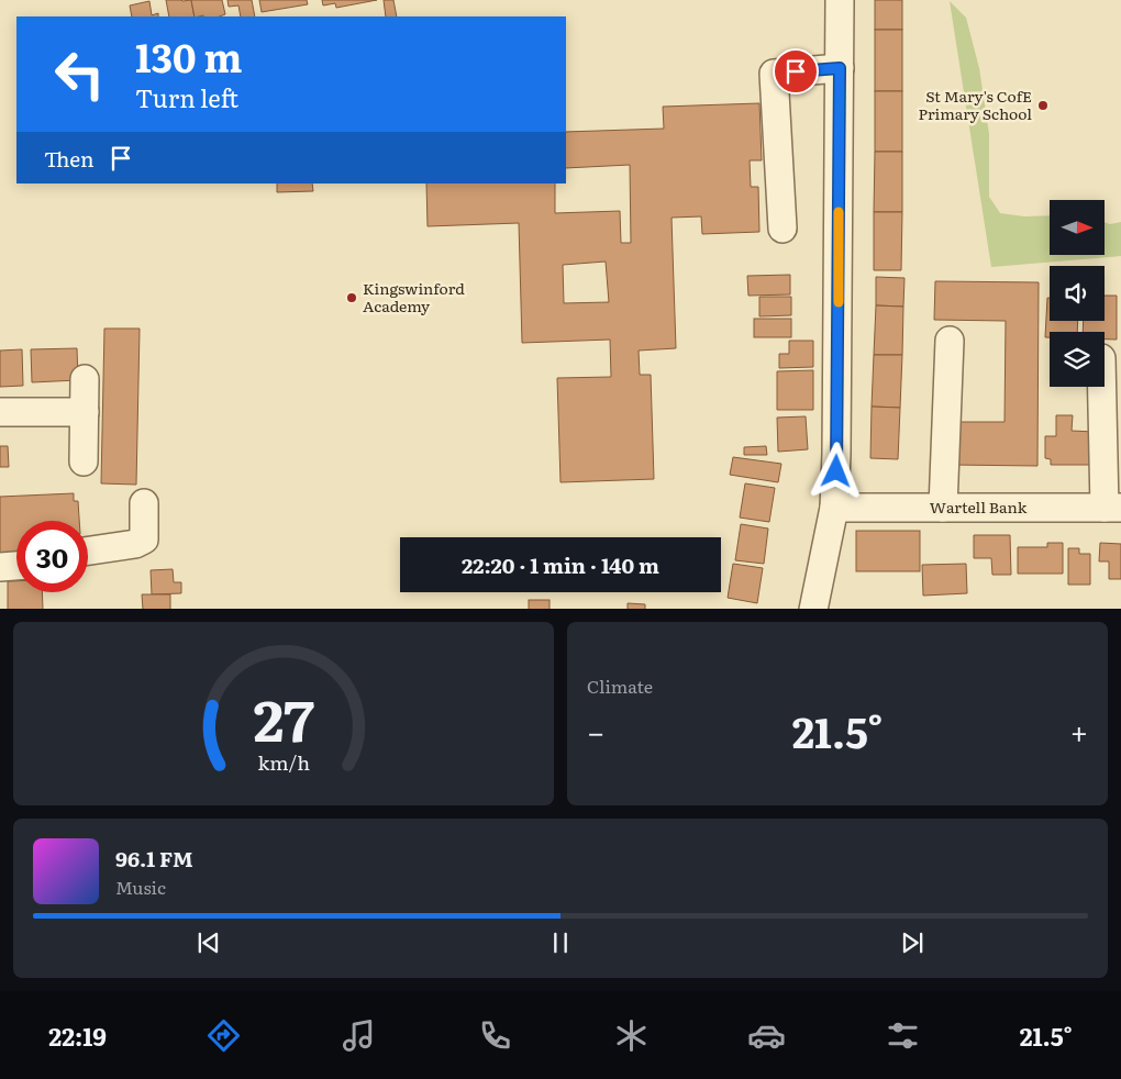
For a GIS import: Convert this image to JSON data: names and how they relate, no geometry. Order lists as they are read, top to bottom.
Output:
{
  "streets": {
    "street": ["Wartell Bank"]
  },
  "places": ["St Mary's CofE Primary School", "Kingswinford Academy"],
  "north": "right",
  "page": {
    "turn": ["130 m", "Turn left"],
    "then": "Then",
    "limit": "30",
    "trip": "22:20 · 1 min · 140 m",
    "tile": "Climate",
    "heat": ["−", "21.5°", "+"],
    "song": ["96.1 FM", "Music"],
    "tabs": ["22:19", "21.5°"],
    "gauge": ["27", "km/h"]
  }
}
